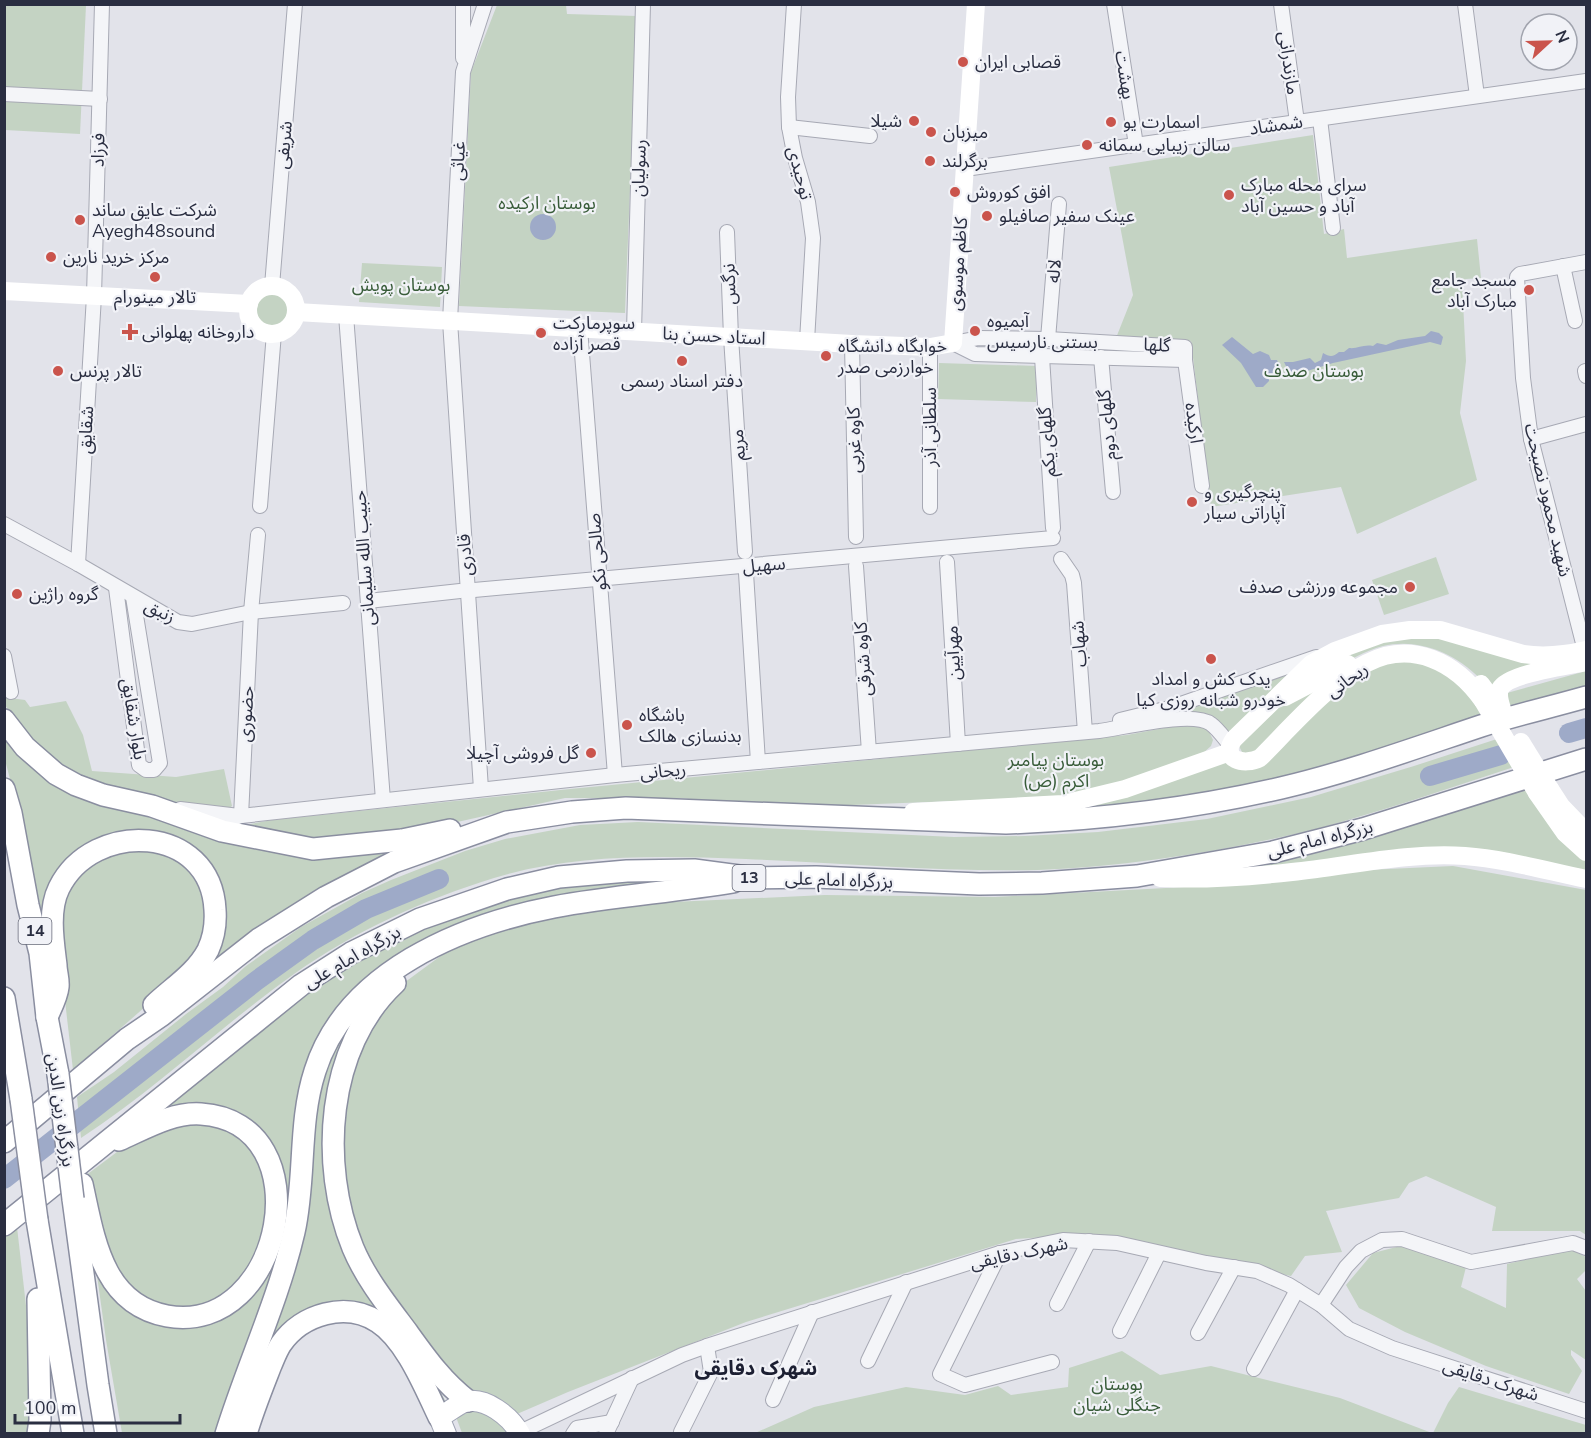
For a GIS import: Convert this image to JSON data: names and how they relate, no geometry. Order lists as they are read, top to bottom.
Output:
{
  "streets": {
    "highway": [
      "بزرگراه امام علی",
      "13",
      "14",
      "بزرگراه زین الدین"
    ],
    "main road": ["کاظم موسوی", "استاد حسن بنا", "ریحانی"],
    "street": [
      "مازندرانی",
      "بهشت",
      "شمشاد",
      "شریفی",
      "فرزاد",
      "غیاثی",
      "رسولیان",
      "توحیدی",
      "لاله",
      "نرگس",
      "گلها",
      "ارکیده",
      "گلهای دوم",
      "سلطانی آذر",
      "شقایق",
      "کاوه غربی",
      "گلهای یکم",
      "مریم",
      "شهید محمود نصیحت",
      "صالحی نکو",
      "قادری",
      "حبیب الله سلیمانی",
      "سهیل",
      "زنبق",
      "شهاب",
      "مهرآیین",
      "کاوه شرقی",
      "حضوری",
      "بلوار شقایق",
      "شهرک دقایقی"
    ]
  },
  "crossings": [
    ["مازندرانی", "شمشاد"],
    ["بهشت", "شمشاد"],
    ["شمشاد", "کاظم موسوی"],
    ["شریفی", "استاد حسن بنا"],
    ["فرزاد", "شقایق"],
    ["غیاثی", "استاد حسن بنا"],
    ["غیاثی", "قادری"],
    ["رسولیان", "استاد حسن بنا"],
    ["توحیدی", "استاد حسن بنا"],
    ["کاظم موسوی", "استاد حسن بنا"],
    ["کاظم موسوی", "گلها"],
    ["لاله", "گلها"],
    ["نرگس", "استاد حسن بنا"],
    ["نرگس", "مریم"],
    ["استاد حسن بنا", "گلها"],
    ["استاد حسن بنا", "سلطانی آذر"],
    ["استاد حسن بنا", "کاوه غربی"],
    ["استاد حسن بنا", "مریم"],
    ["استاد حسن بنا", "صالحی نکو"],
    ["استاد حسن بنا", "قادری"],
    ["استاد حسن بنا", "حبیب الله سلیمانی"],
    ["گلها", "ارکیده"],
    ["گلها", "گلهای دوم"],
    ["گلها", "گلهای یکم"],
    ["شقایق", "زنبق"],
    ["گلهای یکم", "سهیل"],
    ["شهید محمود نصیحت", "ریحانی"],
    ["صالحی نکو", "سهیل"],
    ["صالحی نکو", "ریحانی"],
    ["قادری", "ریحانی"],
    ["حبیب الله سلیمانی", "ریحانی"],
    ["زنبق", "حضوری"],
    ["زنبق", "بلوار شقایق"],
    ["شهاب", "ریحانی"],
    ["مهرآیین", "ریحانی"],
    ["کاوه شرقی", "ریحانی"],
    ["ریحانی", "حضوری"]
  ],
  "districts": ["شهرک دقایقی"],
  "parks": [
    "بوستان ارکیده",
    "بوستان پویش",
    "بوستان صدف",
    "بوستان پیامبر اکرم (ص)",
    "بوستان جنگلی شیان"
  ],
  "places": {
    "other": [
      "قصابی ایران",
      "شیلا",
      "اسمارت یو",
      "میزبان",
      "سالن زیبایی سمانه",
      "برگرلند",
      "افق کوروش",
      "سرای محله مبارک آباد و حسین آباد",
      "عینک سفیر صافیلو",
      "شرکت عایق ساند Ayegh48sound",
      "مرکز خرید نارین",
      "تالار مینورام",
      "مسجد جامع مبارک آباد",
      "آبمیوه بستنی نارسیس",
      "سوپرمارکت قصر آزاده",
      "خوابگاه دانشگاه خوارزمی صدر",
      "دفتر اسناد رسمی",
      "تالار پرنس",
      "پنچرگیری و آپاراتی سیار",
      "مجموعه ورزشی صدف",
      "گروه راژین",
      "یدک کش و امداد خودرو شبانه روزی کیا",
      "باشگاه بدنسازی هالک",
      "گل فروشی آچیلا"
    ],
    "health": ["داروخانه پهلوانی"]
  },
  "scale_bar": "100 m",
  "north": "right"
}
